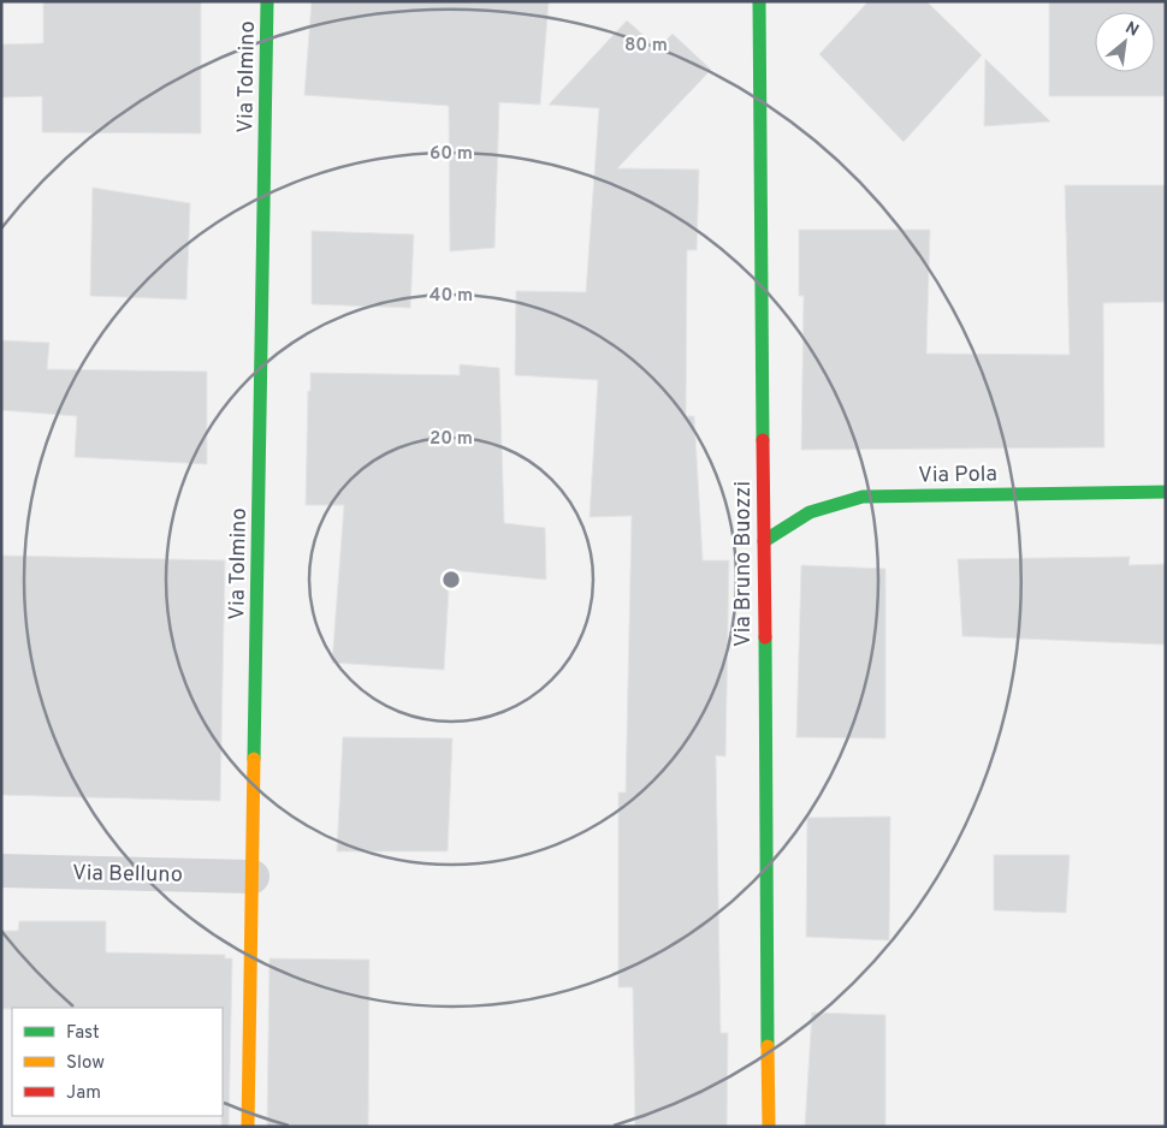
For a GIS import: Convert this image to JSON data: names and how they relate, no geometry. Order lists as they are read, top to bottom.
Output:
{
  "streets": {
    "street": [
      "Via Tolmino",
      "Via Pola",
      "Via Bruno Buozzi",
      "Via Belluno"
    ]
  },
  "crossings": [
    ["Via Tolmino", "Via Belluno"],
    ["Via Pola", "Via Bruno Buozzi"]
  ],
  "legend": ["Fast", "Slow", "Jam"],
  "north": "top right",
  "rings": [
    "80 m",
    "60 m",
    "40 m",
    "20 m"
  ]
}
